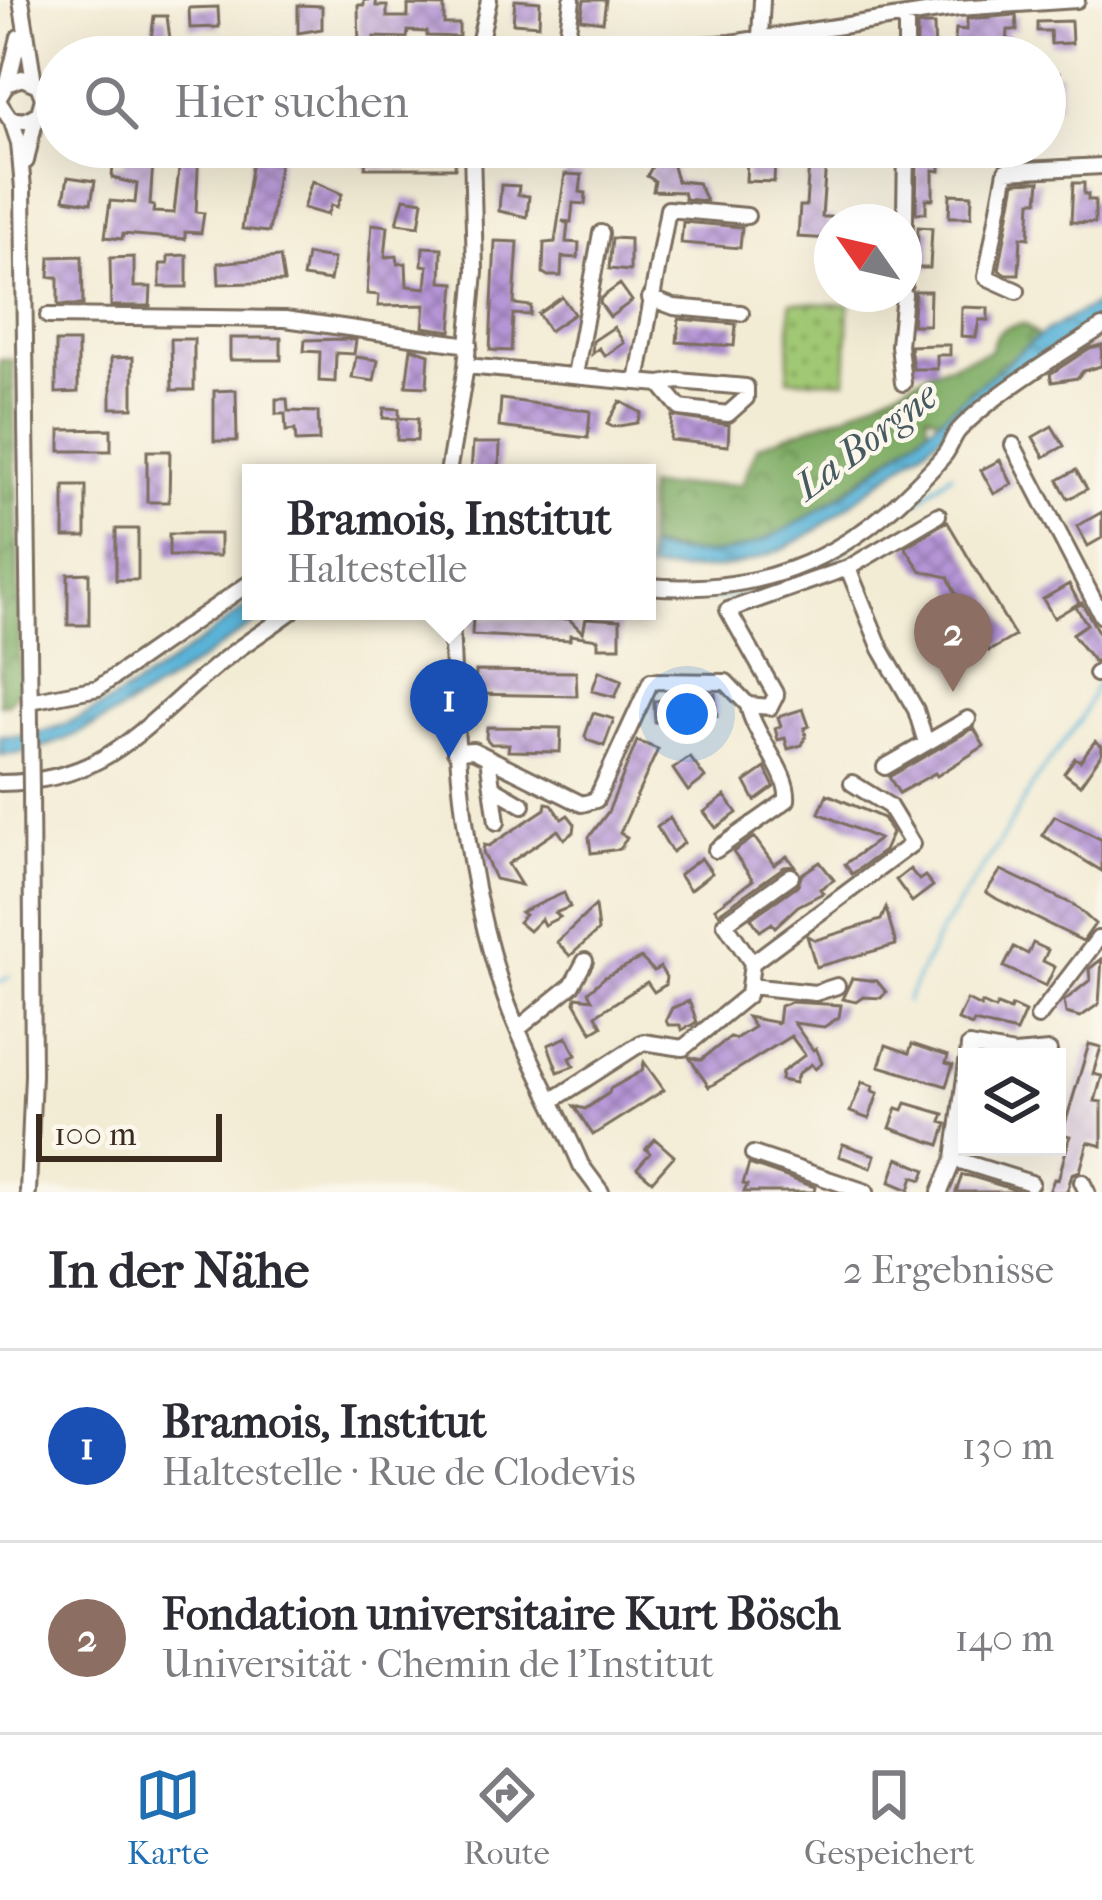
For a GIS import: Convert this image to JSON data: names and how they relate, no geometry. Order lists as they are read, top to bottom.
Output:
{
  "water": ["La Borgne"],
  "scale_bar": "100 m",
  "north": "top left",
  "page": {
    "search": "Hier suchen",
    "popup": ["Bramois, Institut", "Haltestelle"],
    "pins": ["2", "1"],
    "scale": "100 m",
    "heading": ["In der Nähe", "2 Ergebnisse"],
    "list": [
      {
        "mark": "1",
        "name": "Bramois, Institut",
        "note": "Haltestelle · Rue de Clodevis",
        "value": "130 m"
      },
      {
        "mark": "2",
        "name": "Fondation universitaire Kurt Bösch",
        "note": "Universität · Chemin de l'Institut",
        "value": "140 m"
      }
    ],
    "nav": ["Karte", "Route", "Gespeichert"]
  }
}
